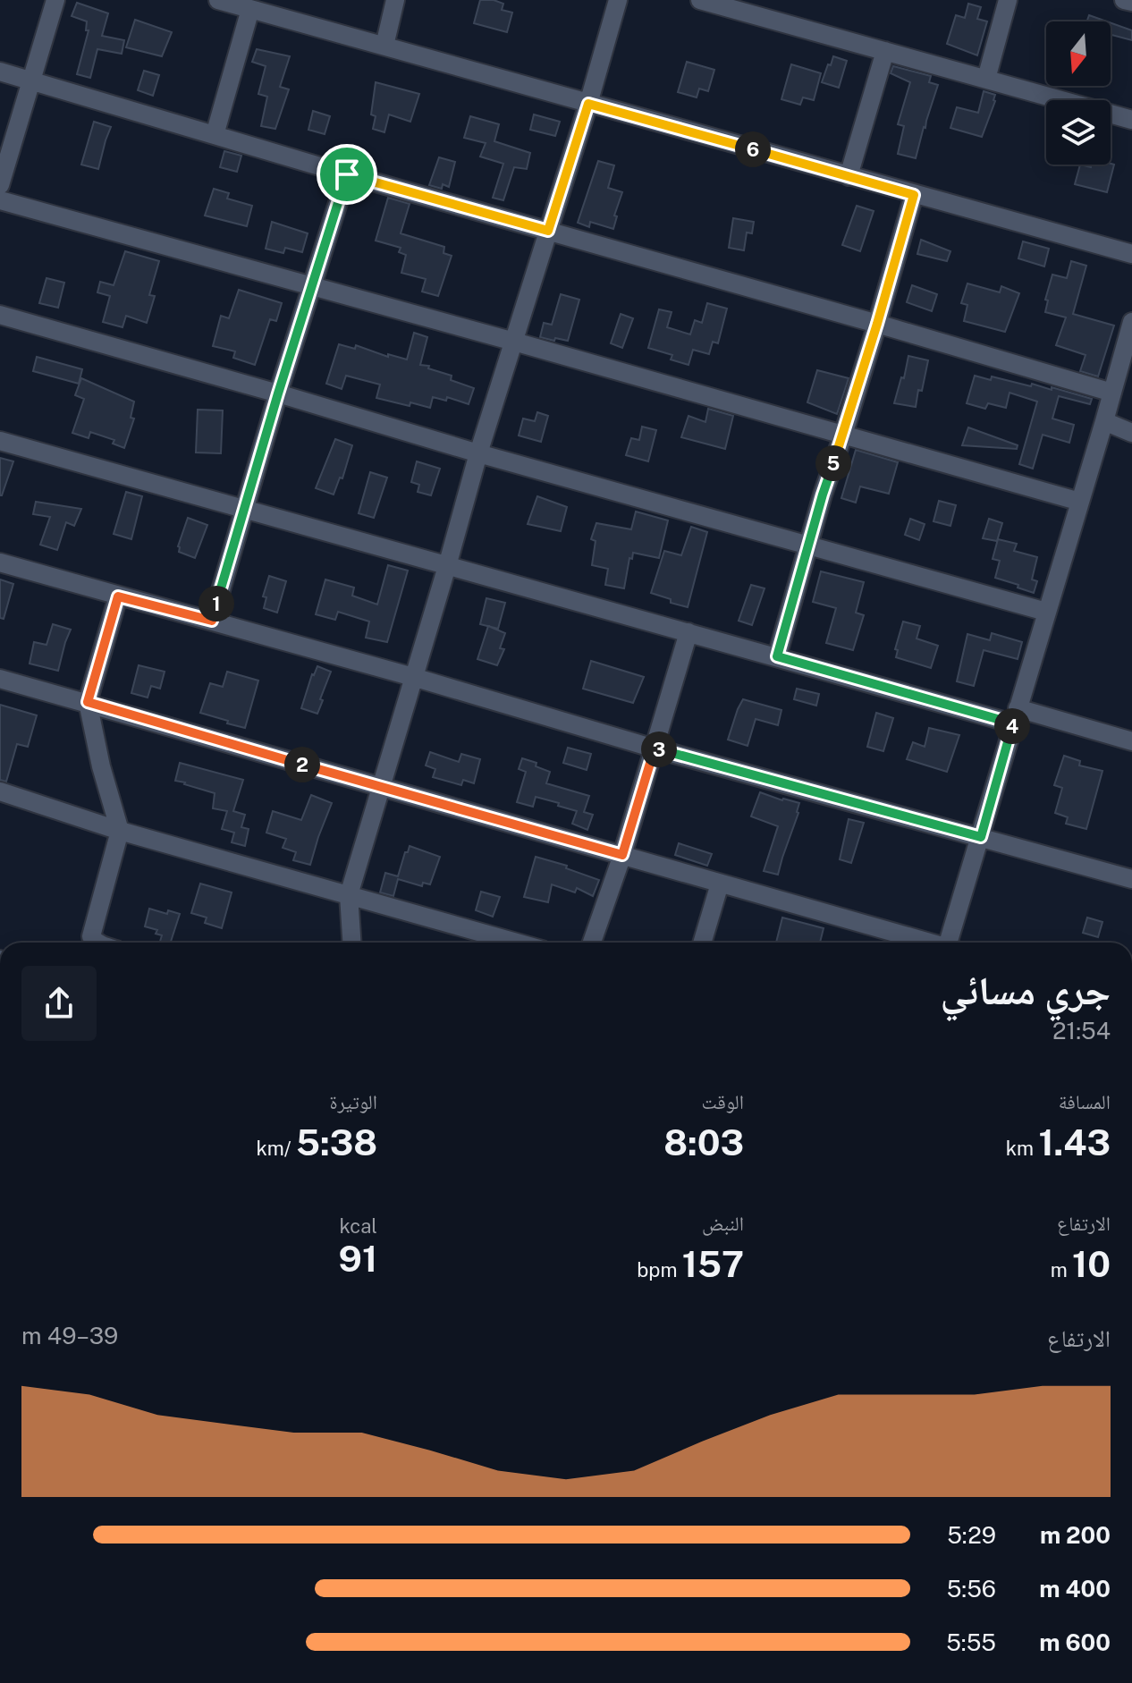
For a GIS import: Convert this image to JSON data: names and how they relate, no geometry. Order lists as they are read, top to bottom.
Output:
{
  "north": "bottom",
  "page": {
    "pins": [
      "6",
      "5",
      "1",
      "4",
      "3",
      "2"
    ],
    "heading": ["جري مسائي", "21:54"],
    "stats": [
      ["المسافة", "1.43 km"],
      ["الوقت", "8:03"],
      ["الوتيرة", "5:38 /km"],
      ["الارتفاع", "10 m"],
      ["النبض", "157 bpm"],
      ["kcal", "91"]
    ],
    "chart": ["الارتفاع", "39–49 m"],
    "list": [
      {
        "name": "200 m",
        "note": "5:29"
      },
      {
        "name": "400 m",
        "note": "5:56"
      },
      {
        "name": "600 m",
        "note": "5:55"
      }
    ]
  }
}
